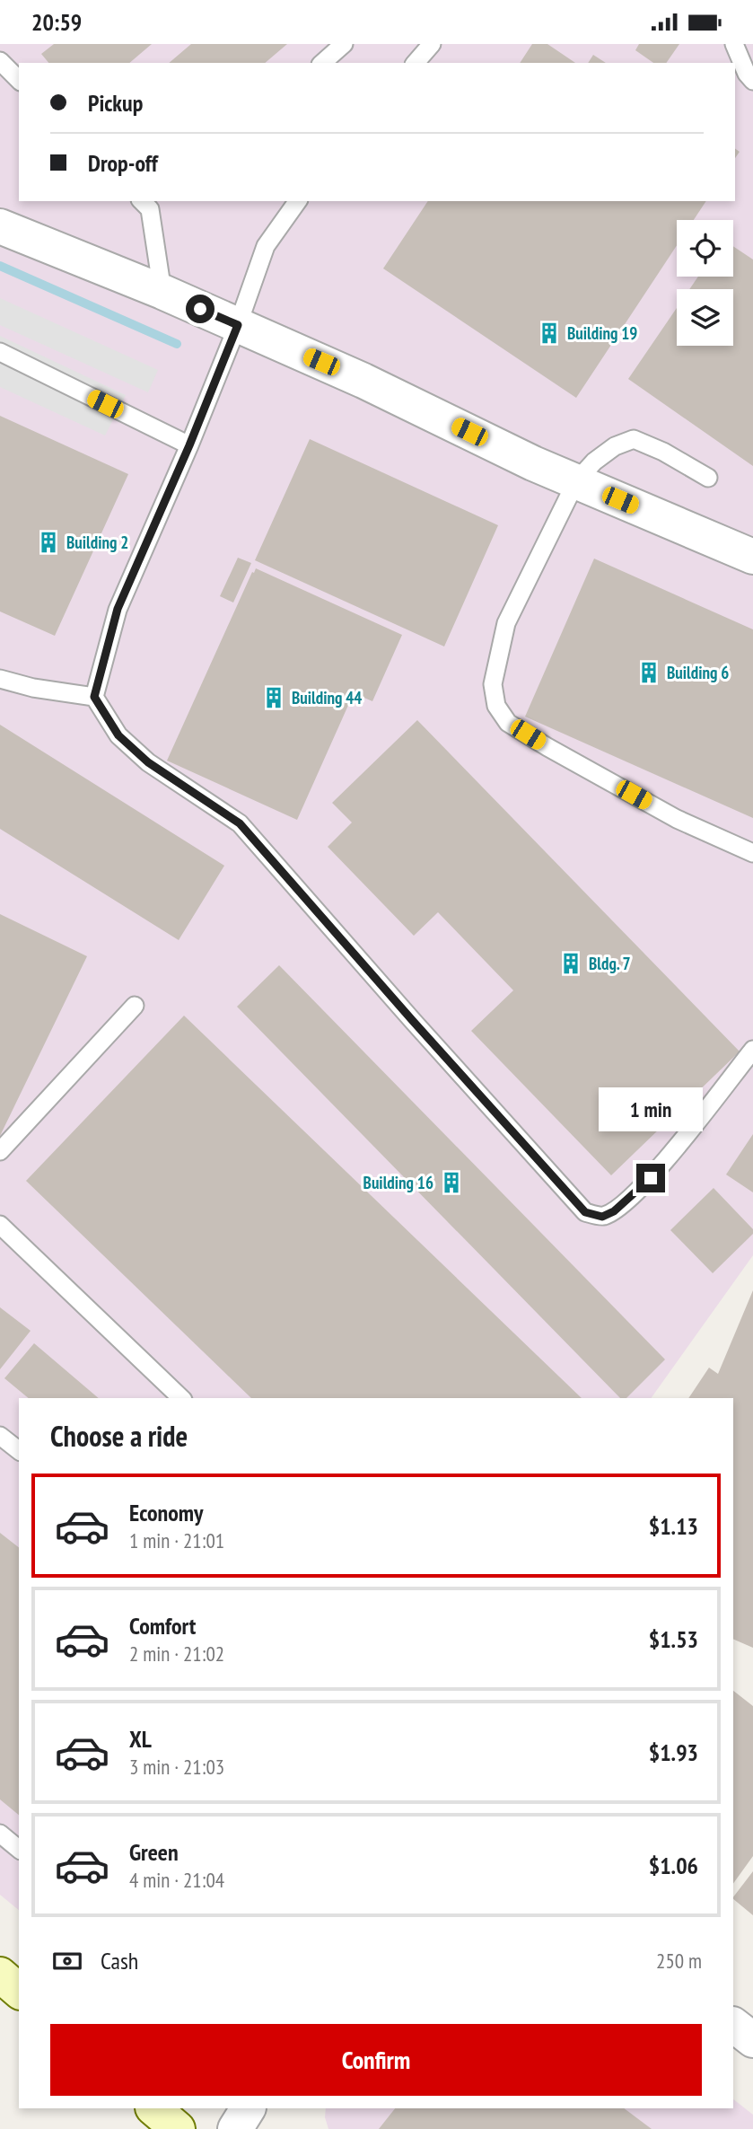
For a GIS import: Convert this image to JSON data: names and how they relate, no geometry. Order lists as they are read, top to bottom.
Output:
{
  "places": {
    "building": [
      "Building 19",
      "Building 2",
      "Building 6",
      "Building 44",
      "Bldg. 7",
      "Building 16"
    ]
  },
  "page": {
    "status": "20:59",
    "banner": ["Pickup", "Drop-off"],
    "bubble": "1 min",
    "heading": "Choose a ride",
    "list": [
      {
        "name": "Economy",
        "note": "1 min · 21:01",
        "value": "$1.13"
      },
      {
        "name": "Comfort",
        "note": "2 min · 21:02",
        "value": "$1.53"
      },
      {
        "name": "XL",
        "note": "3 min · 21:03",
        "value": "$1.93"
      },
      {
        "name": "Green",
        "note": "4 min · 21:04",
        "value": "$1.06"
      }
    ],
    "pay": ["Cash", "250 m"],
    "buttons": "Confirm"
  }
}
